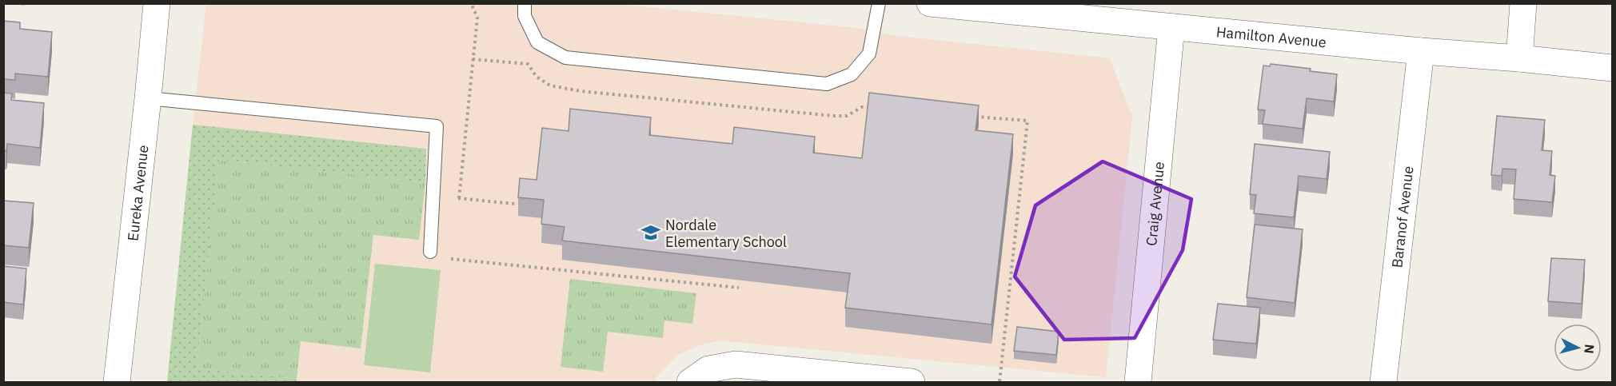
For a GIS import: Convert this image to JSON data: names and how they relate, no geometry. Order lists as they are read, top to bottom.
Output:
{
  "streets": {
    "street": [
      "Hamilton Avenue",
      "Eureka Avenue",
      "Craig Avenue",
      "Baranof Avenue"
    ]
  },
  "crossings": [
    ["Hamilton Avenue", "Craig Avenue"],
    ["Hamilton Avenue", "Baranof Avenue"]
  ],
  "places": {
    "school or university": ["Nordale Elementary School"]
  },
  "north": "right"
}
